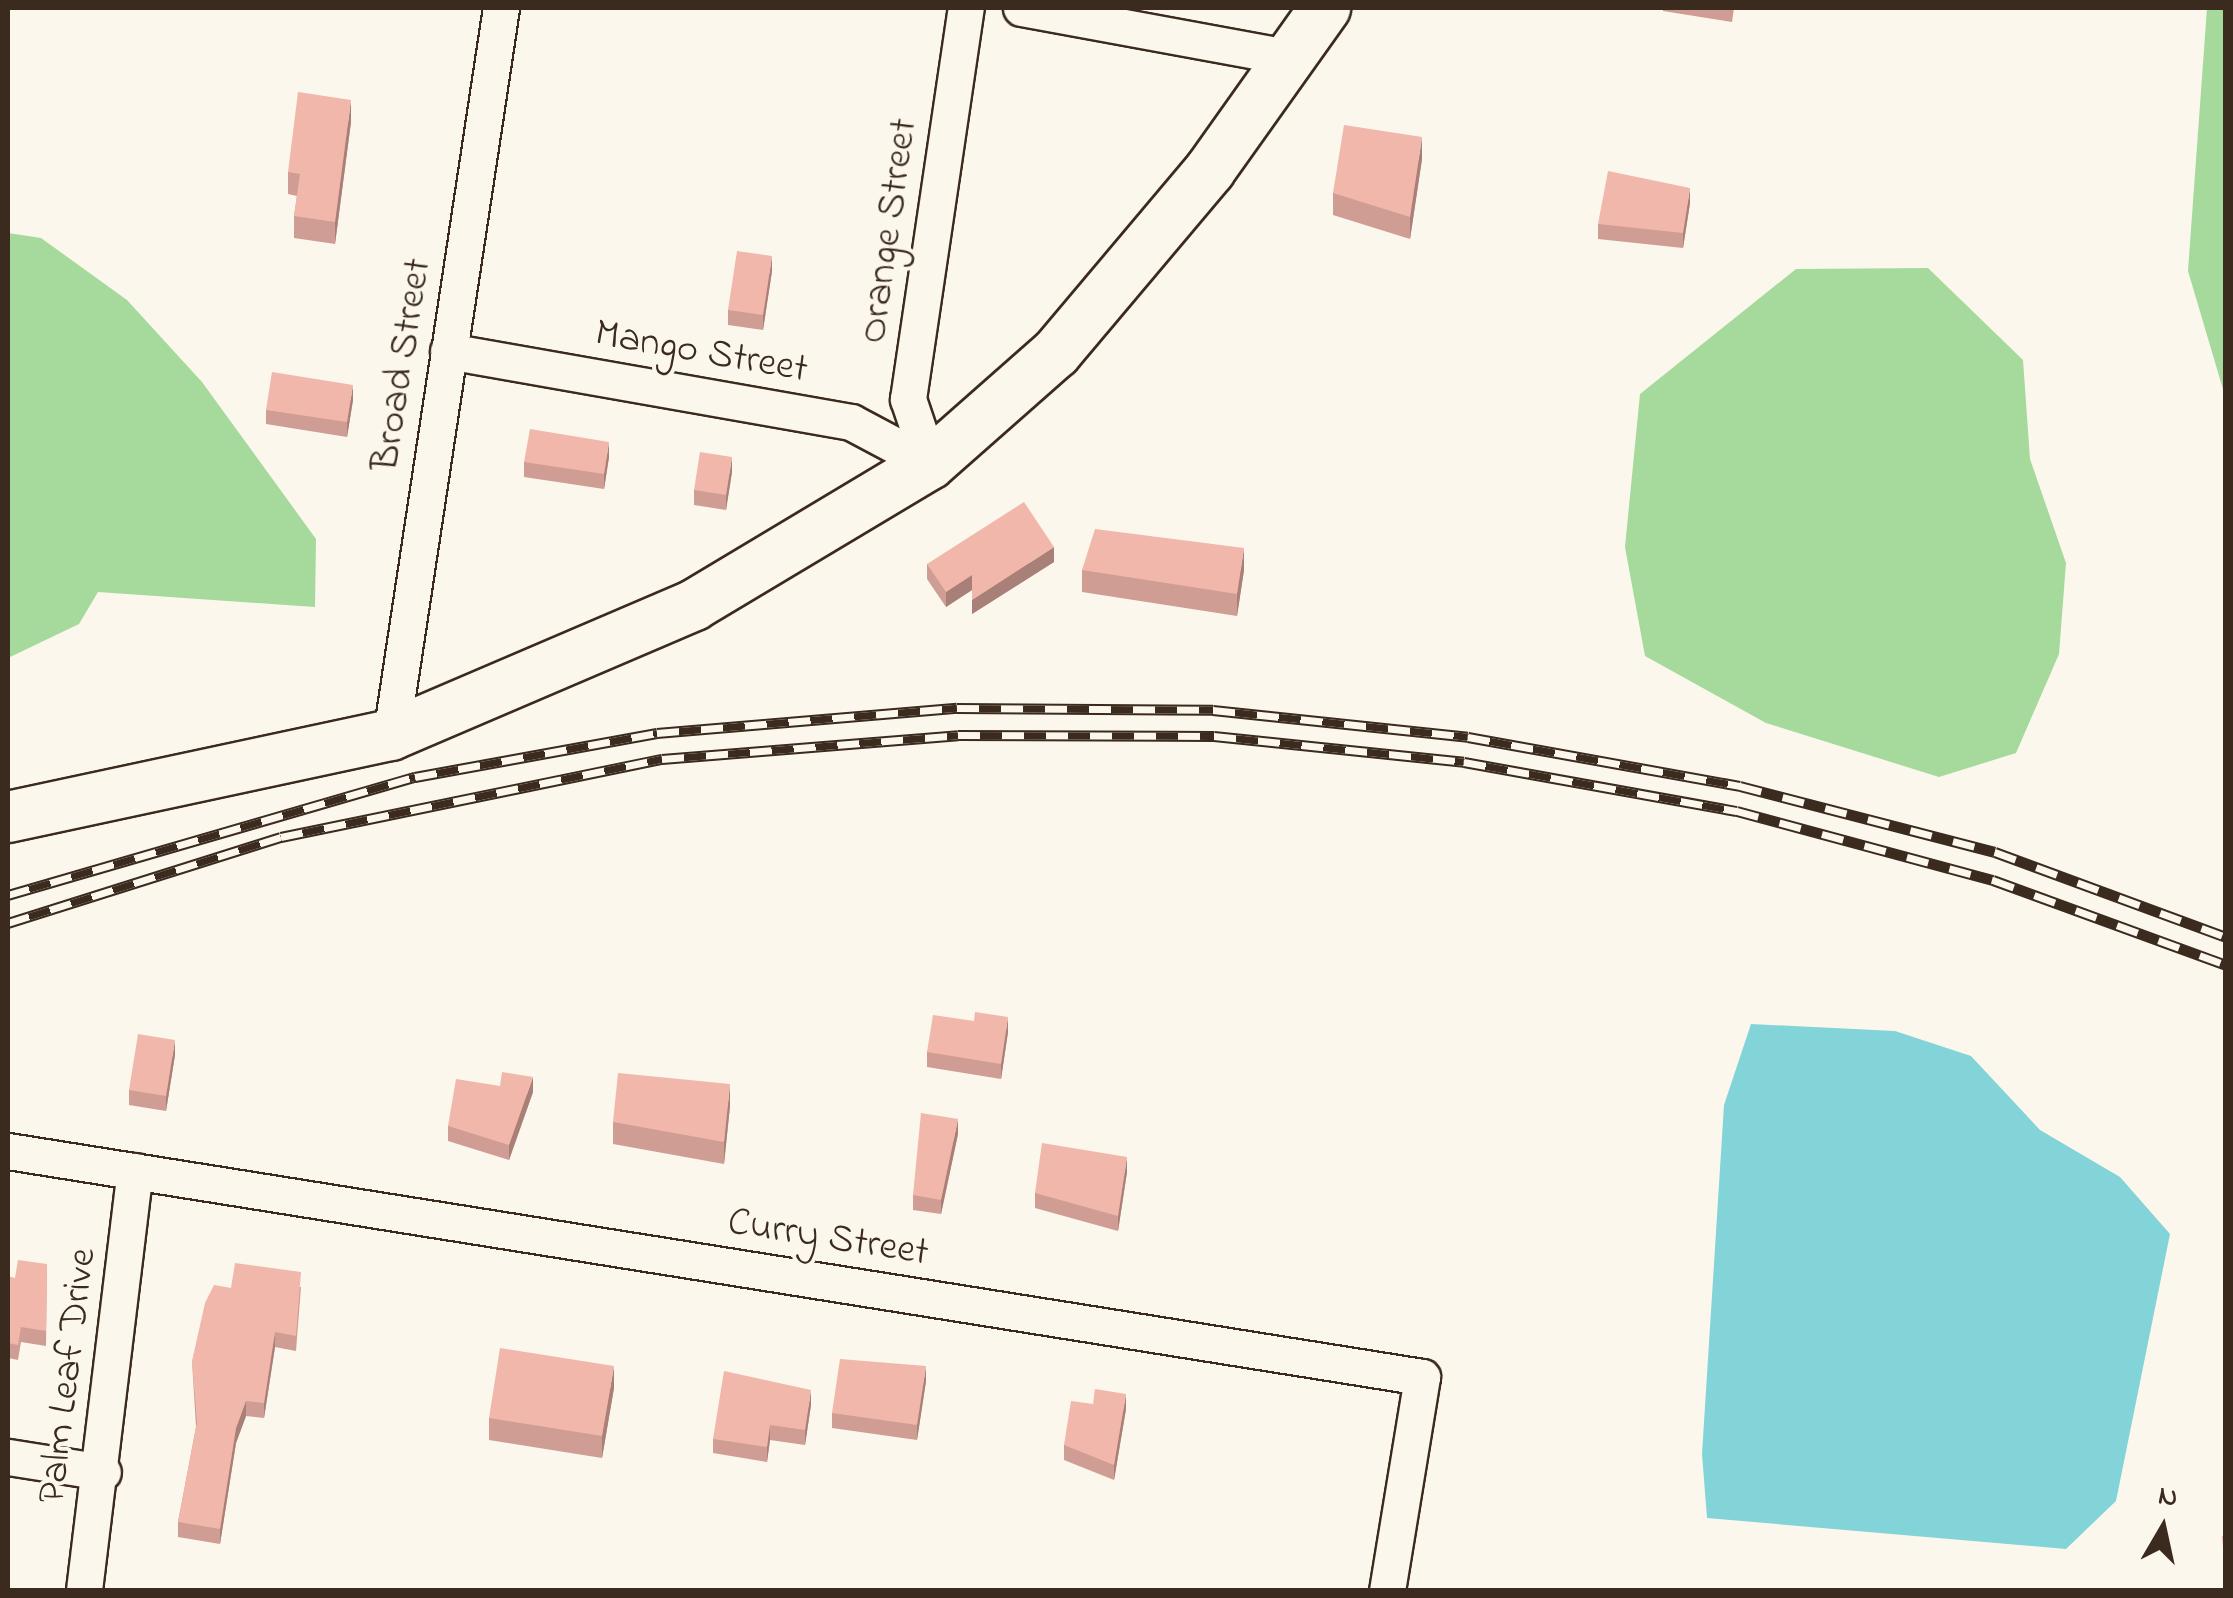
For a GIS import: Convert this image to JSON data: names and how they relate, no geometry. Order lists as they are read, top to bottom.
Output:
{
  "streets": {
    "street": [
      "Orange Street",
      "Mango Street",
      "Broad Street",
      "Curry Street",
      "Palm Leaf Drive"
    ]
  },
  "crossings": [
    ["Orange Street", "Mango Street"],
    ["Mango Street", "Broad Street"],
    ["Curry Street", "Palm Leaf Drive"]
  ],
  "north": "top"
}
